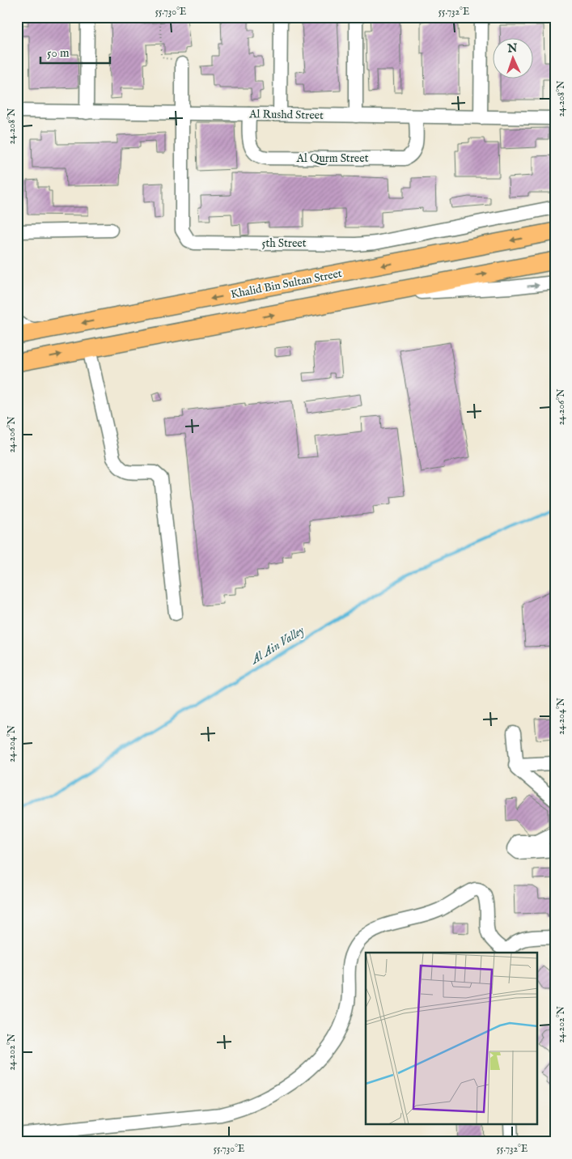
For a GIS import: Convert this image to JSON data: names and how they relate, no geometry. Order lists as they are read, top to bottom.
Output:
{
  "streets": {
    "main road": ["Khalid Bin Sultan Street"],
    "street": ["Al Rushd Street", "Al Qurm Street", "5th Street"]
  },
  "crossings": [
    ["Al Rushd Street", "Al Qurm Street"],
    ["Al Rushd Street", "5th Street"]
  ],
  "water": ["Al Ain Valley"],
  "scale_bar": "50 m",
  "north": "top",
  "coordinates": [
    "55.730°E",
    "55.732°E",
    "24.208°N",
    "24.206°N",
    "24.204°N",
    "24.202°N"
  ]
}
